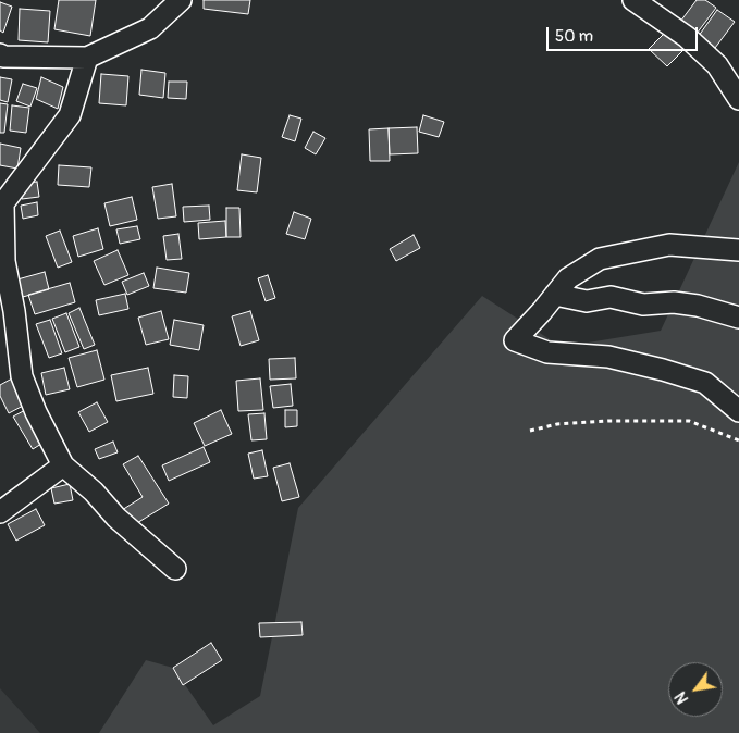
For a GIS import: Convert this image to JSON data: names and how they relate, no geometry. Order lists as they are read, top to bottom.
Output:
{
  "scale_bar": "50 m",
  "north": "bottom left"
}
